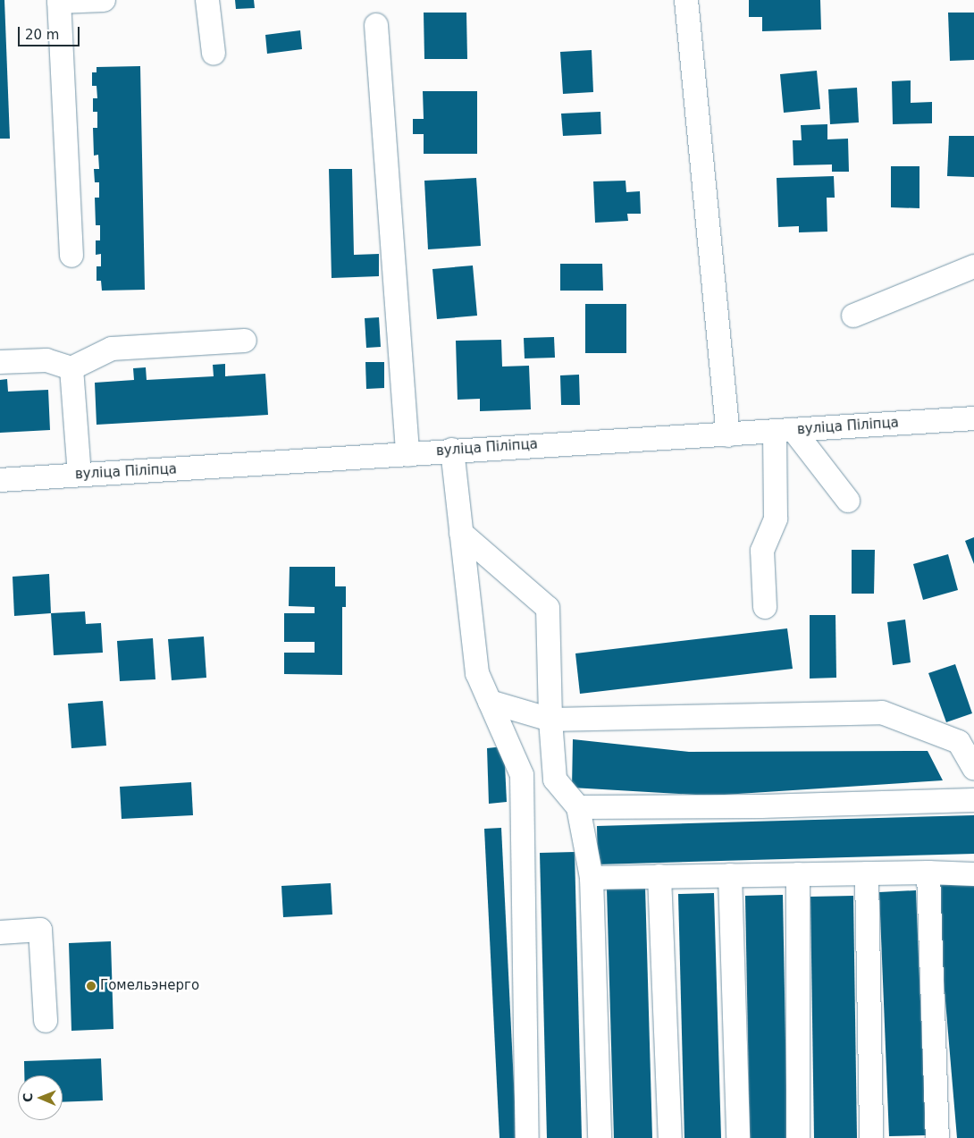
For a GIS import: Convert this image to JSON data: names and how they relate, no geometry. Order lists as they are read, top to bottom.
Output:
{
  "streets": {
    "street": ["вуліца Піліпца"]
  },
  "places": ["Гомельэнерго"],
  "scale_bar": "20 m",
  "north": "left"
}
